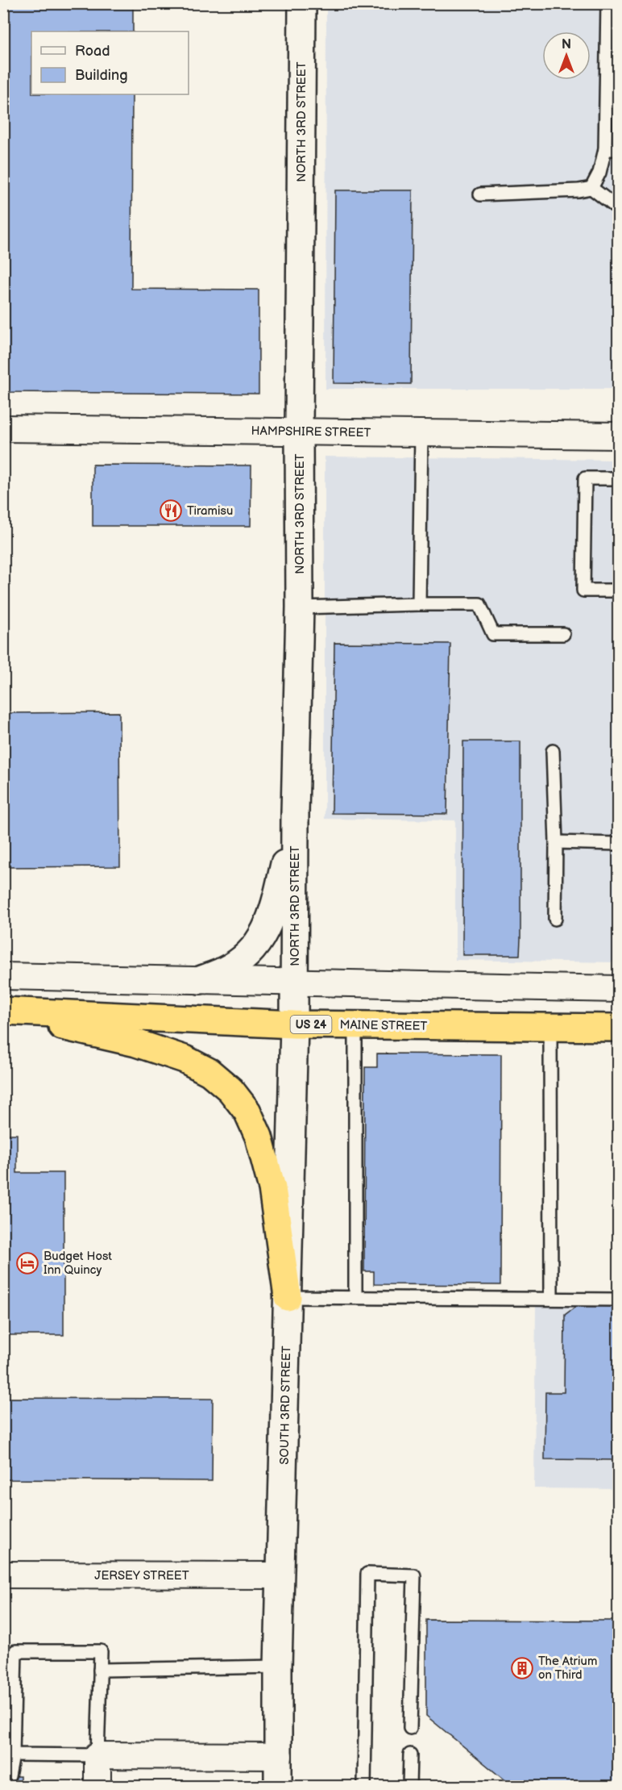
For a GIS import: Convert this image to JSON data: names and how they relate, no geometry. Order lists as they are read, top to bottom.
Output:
{
  "streets": {
    "highway": ["US 24", "MAINE STREET"],
    "main road": ["NORTH 3RD STREET", "SOUTH 3RD STREET"],
    "street": ["HAMPSHIRE STREET", "JERSEY STREET"]
  },
  "crossings": [
    ["NORTH 3RD STREET", "HAMPSHIRE STREET"],
    ["NORTH 3RD STREET", "MAINE STREET"],
    ["NORTH 3RD STREET", "SOUTH 3RD STREET"],
    ["MAINE STREET", "SOUTH 3RD STREET"],
    ["SOUTH 3RD STREET", "JERSEY STREET"]
  ],
  "places": {
    "restaurant": ["Tiramisu"],
    "hotel": ["Budget Host Inn Quincy"],
    "building": ["The Atrium on Third"]
  },
  "legend": ["Road", "Building"],
  "north": "top"
}
